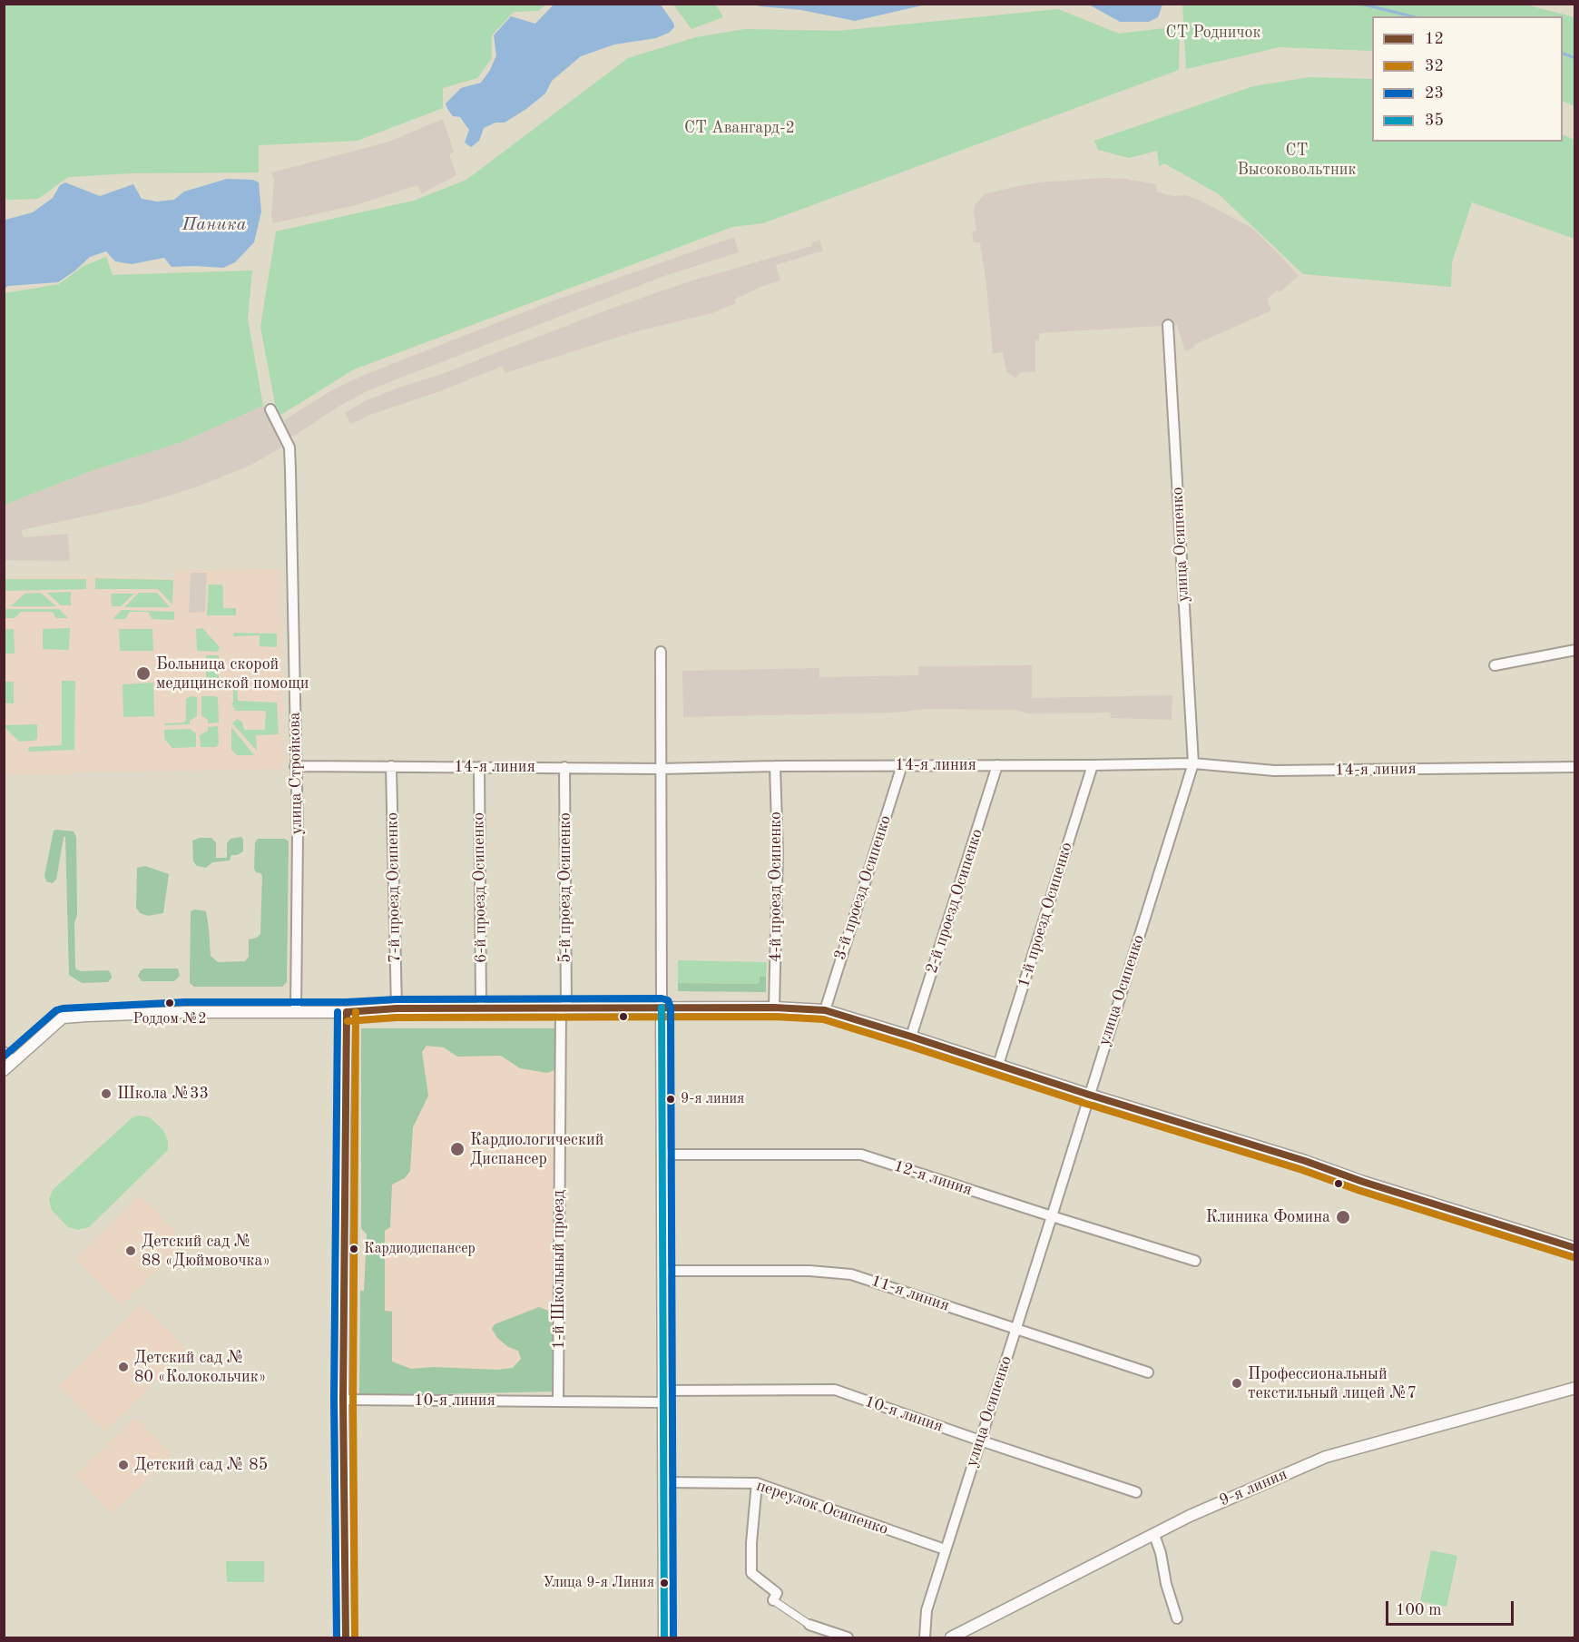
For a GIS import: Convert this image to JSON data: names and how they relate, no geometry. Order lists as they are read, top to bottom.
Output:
{
  "streets": {
    "street": [
      "улица Осипенко",
      "14-я линия",
      "улица Стройкова",
      "4-й проезд Осипенко",
      "7-й проезд Осипенко",
      "6-й проезд Осипенко",
      "5-й проезд Осипенко",
      "3-й проезд Осипенко",
      "2-й проезд Осипенко",
      "1-й проезд Осипенко",
      "12-я линия",
      "1-й Школьный проезд",
      "11-я линия",
      "10-я линия",
      "9-я линия",
      "переулок Осипенко"
    ]
  },
  "crossings": [
    ["улица Осипенко", "14-я линия"],
    ["улица Осипенко", "12-я линия"],
    ["улица Осипенко", "11-я линия"],
    ["улица Осипенко", "10-я линия"],
    ["улица Осипенко", "переулок Осипенко"],
    ["14-я линия", "улица Стройкова"],
    ["14-я линия", "4-й проезд Осипенко"],
    ["14-я линия", "7-й проезд Осипенко"],
    ["14-я линия", "6-й проезд Осипенко"],
    ["14-я линия", "5-й проезд Осипенко"],
    ["14-я линия", "3-й проезд Осипенко"],
    ["14-я линия", "2-й проезд Осипенко"],
    ["14-я линия", "1-й проезд Осипенко"],
    ["5-й проезд Осипенко", "1-й Школьный проезд"],
    ["1-й Школьный проезд", "10-я линия"]
  ],
  "water": ["Паника"],
  "parks": ["СТ Родничок", "СТ Авангард-2", "СТ Высоковольтник"],
  "places": [
    "Больница скорой медицинской помощи",
    "Роддом №2",
    "Школа №33",
    "9-я линия",
    "Кардиологический Диспансер",
    "Клиника Фомина",
    "Кардиодиспансер",
    "Детский сад № 88 «Дюймовочка»",
    "Детский сад № 80 «Колокольчик»",
    "Профессиональный текстильный лицей №7",
    "Детский сад № 85",
    "Улица 9-я Линия"
  ],
  "lines": [
    "transit line 23",
    "transit line 12",
    "transit line 35",
    "transit line 32"
  ],
  "legend": [
    "12",
    "32",
    "23",
    "35"
  ],
  "scale_bar": "100 m"
}
